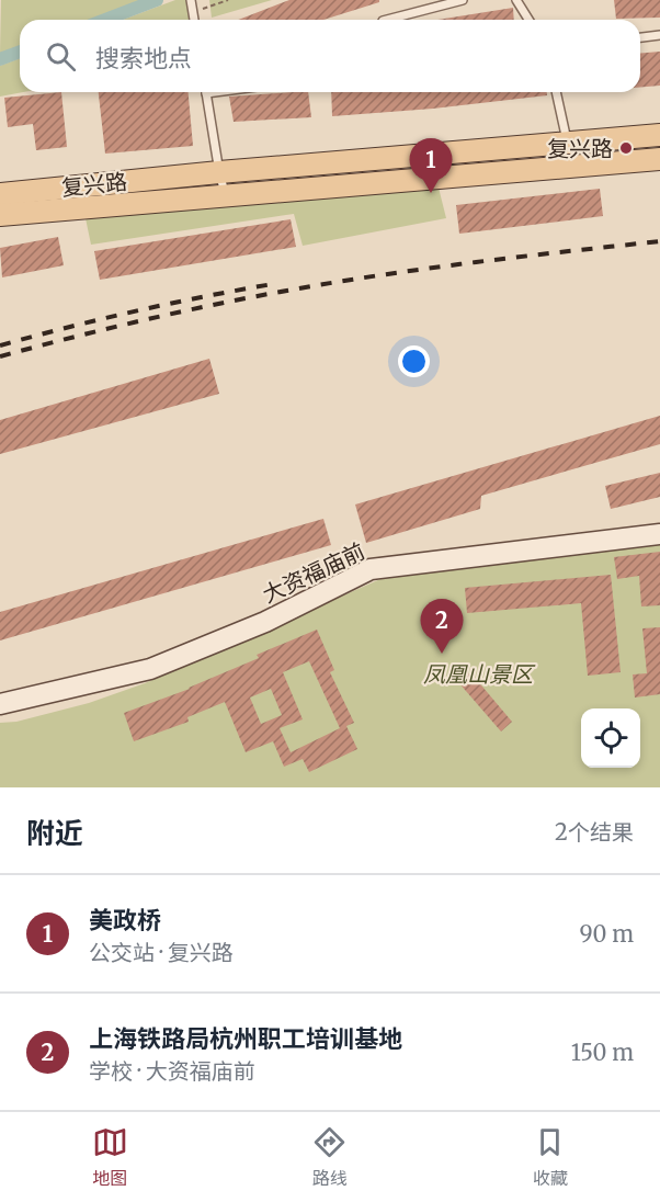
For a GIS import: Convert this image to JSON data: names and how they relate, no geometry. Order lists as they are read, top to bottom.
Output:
{
  "streets": {
    "main road": ["复兴路"],
    "street": ["大资福庙前"]
  },
  "parks": ["凤凰山景区"],
  "places": ["复兴路"],
  "page": {
    "search": "搜索地点",
    "pins": ["1", "2"],
    "heading": ["附近", "2个结果"],
    "list": [
      {
        "mark": "1",
        "name": "美政桥",
        "note": "公交站 · 复兴路",
        "value": "90 m"
      },
      {
        "mark": "2",
        "name": "上海铁路局杭州职工培训基地",
        "note": "学校 · 大资福庙前",
        "value": "150 m"
      }
    ],
    "nav": ["地图", "路线", "收藏"]
  }
}
